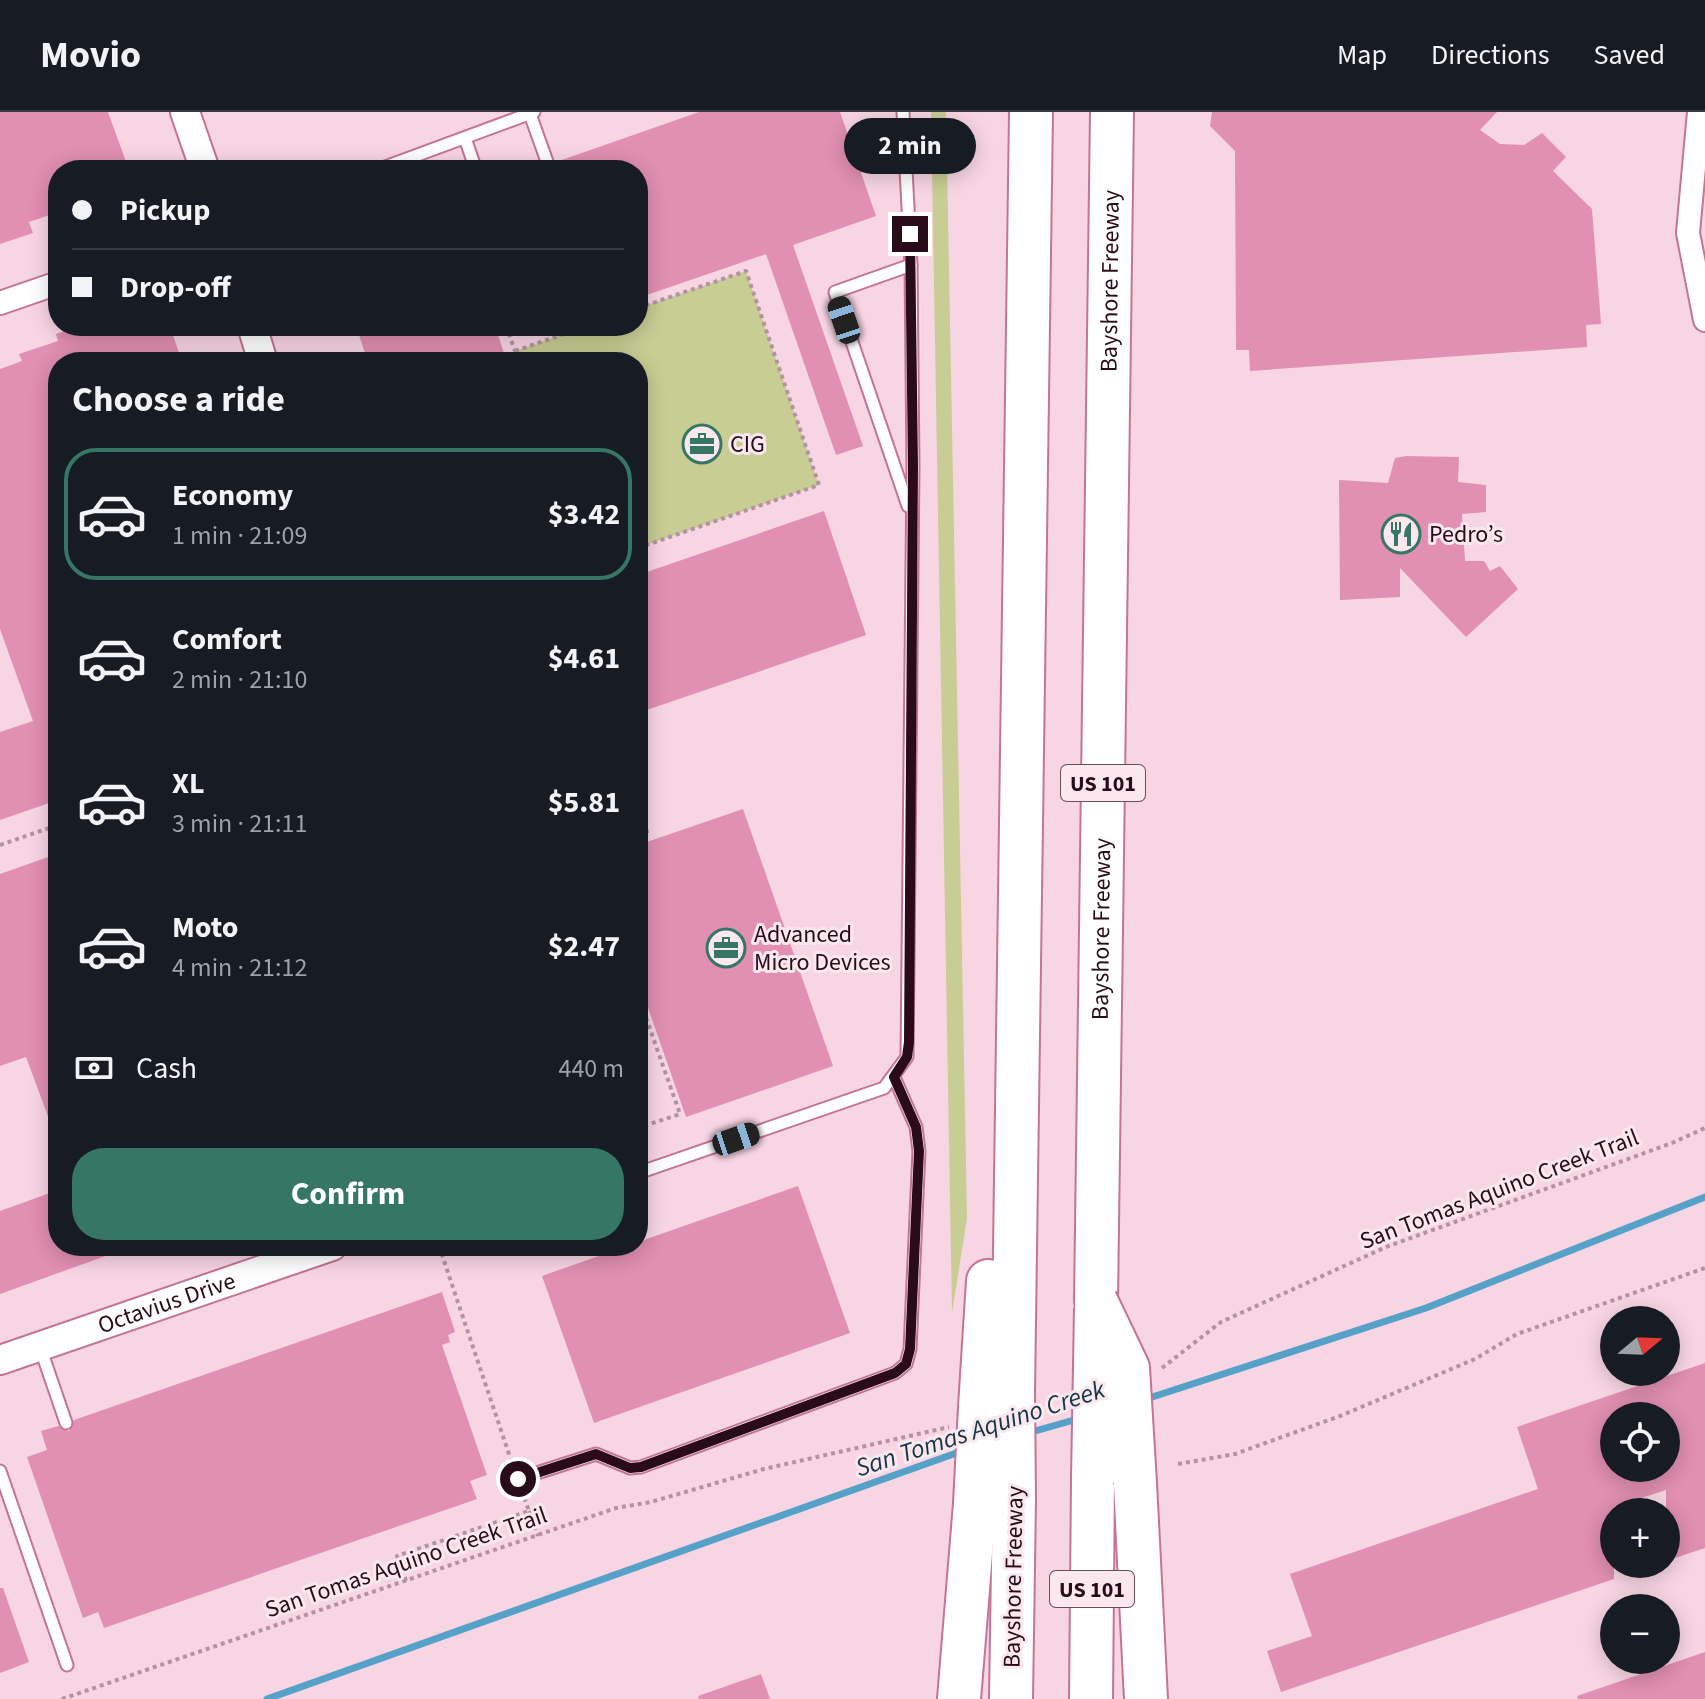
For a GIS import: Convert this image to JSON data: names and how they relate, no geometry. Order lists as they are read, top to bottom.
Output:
{
  "streets": {
    "highway": ["Bayshore Freeway", "US 101"],
    "street": ["Octavius Drive"],
    "path": ["San Tomas Aquino Creek Trail"]
  },
  "water": ["San Tomas Aquino Creek"],
  "places": {
    "office": ["CIG", "Advanced Micro Devices"],
    "restaurant": ["Pedro’s"]
  },
  "north": "right",
  "page": {
    "header": "Movio",
    "nav": ["Map", "Directions", "Saved"],
    "bubble": "2 min",
    "banner": ["Pickup", "Drop-off"],
    "heading": "Choose a ride",
    "list": [
      {
        "name": "Economy",
        "note": "1 min · 21:09",
        "value": "$3.42"
      },
      {
        "name": "Comfort",
        "note": "2 min · 21:10",
        "value": "$4.61"
      },
      {
        "name": "XL",
        "note": "3 min · 21:11",
        "value": "$5.81"
      },
      {
        "name": "Moto",
        "note": "4 min · 21:12",
        "value": "$2.47"
      }
    ],
    "pay": ["Cash", "440 m"],
    "buttons": "Confirm",
    "map_buttons": ["+", "−"]
  }
}
